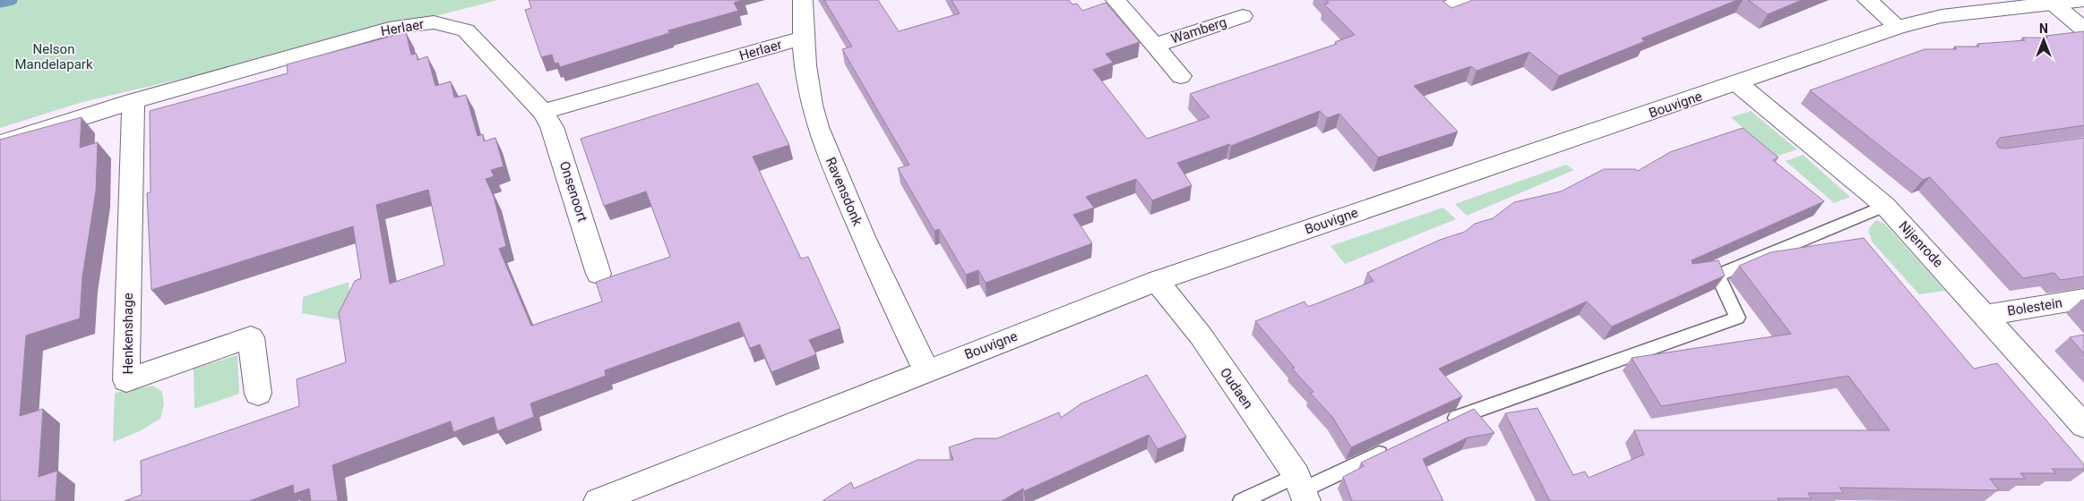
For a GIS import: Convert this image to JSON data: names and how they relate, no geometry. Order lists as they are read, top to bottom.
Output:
{
  "streets": {
    "street": [
      "Herlaer",
      "Wamberg",
      "Bouvigne",
      "Onsenoort",
      "Ravensdonk",
      "Nijenrode",
      "Bolestein",
      "Henkenshage",
      "Oudaen"
    ]
  },
  "crossings": [
    ["Herlaer", "Onsenoort"],
    ["Herlaer", "Ravensdonk"],
    ["Herlaer", "Henkenshage"],
    ["Bouvigne", "Ravensdonk"],
    ["Bouvigne", "Nijenrode"],
    ["Bouvigne", "Oudaen"],
    ["Nijenrode", "Bolestein"]
  ],
  "parks": ["Nelson Mandelapark"],
  "north": "top"
}
